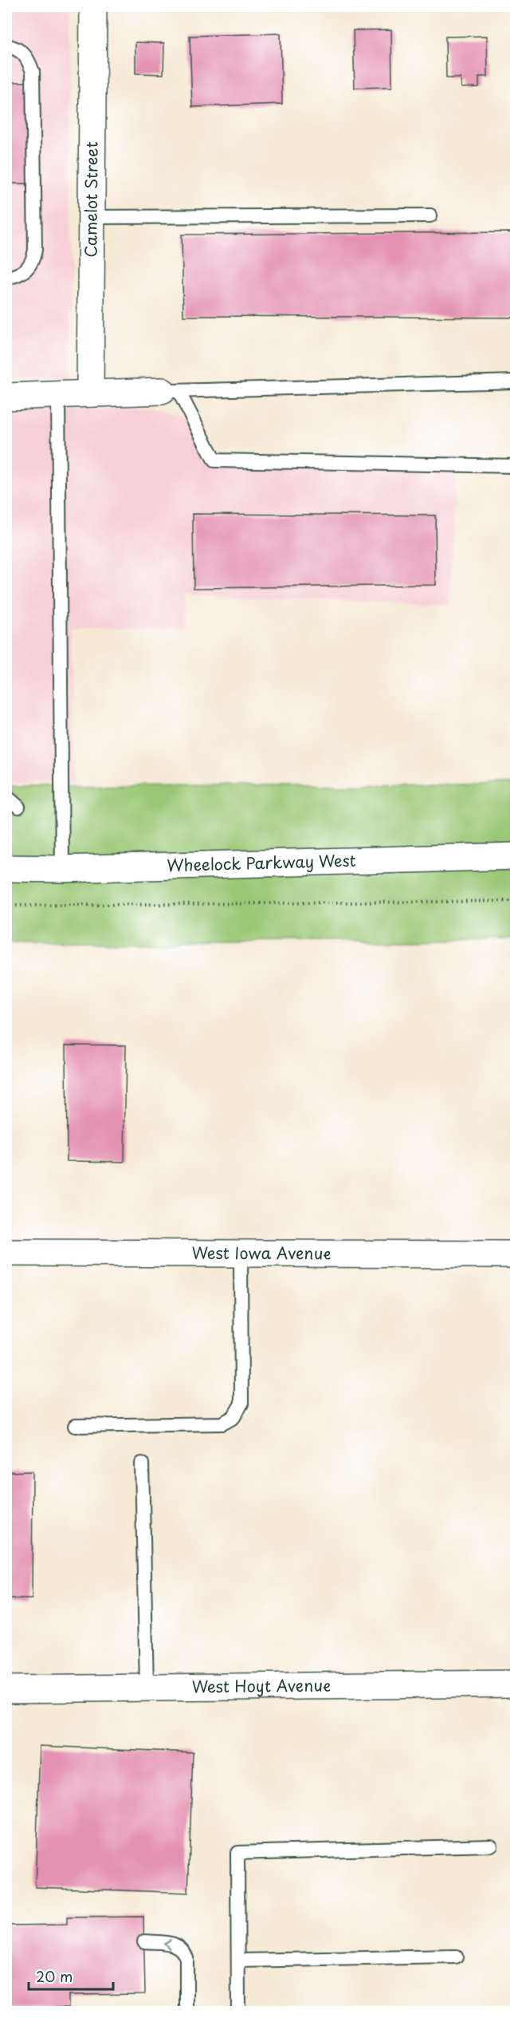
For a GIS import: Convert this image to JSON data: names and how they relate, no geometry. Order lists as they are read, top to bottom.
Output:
{
  "streets": {
    "street": [
      "Camelot Street",
      "Wheelock Parkway West",
      "West Iowa Avenue",
      "West Hoyt Avenue"
    ]
  },
  "scale_bar": "20 m"
}
